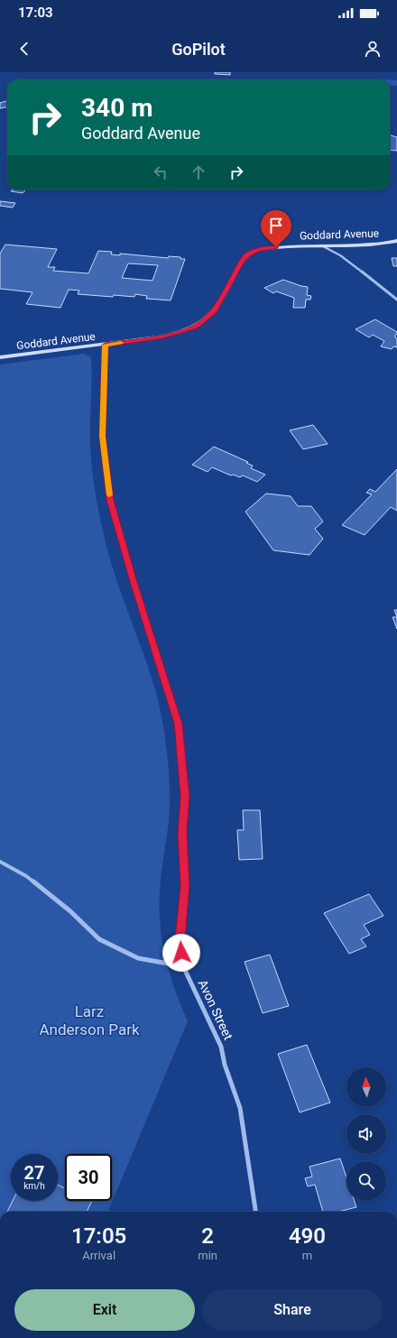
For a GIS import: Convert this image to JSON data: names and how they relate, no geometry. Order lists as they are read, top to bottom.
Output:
{
  "streets": {
    "main road": ["Goddard Avenue"],
    "street": ["Avon Street"]
  },
  "crossings": [
    ["Goddard Avenue", "Avon Street"]
  ],
  "parks": ["Larz Anderson Park"],
  "north": "top",
  "page": {
    "status": "17:03",
    "header": "GoPilot",
    "turn": ["340 m", "Goddard Avenue"],
    "speed": "27 km/h",
    "limit": "30",
    "eta": [
      "17:05",
      "Arrival",
      "2",
      "min",
      "490",
      "m"
    ],
    "buttons": ["Exit", "Share"]
  }
}
